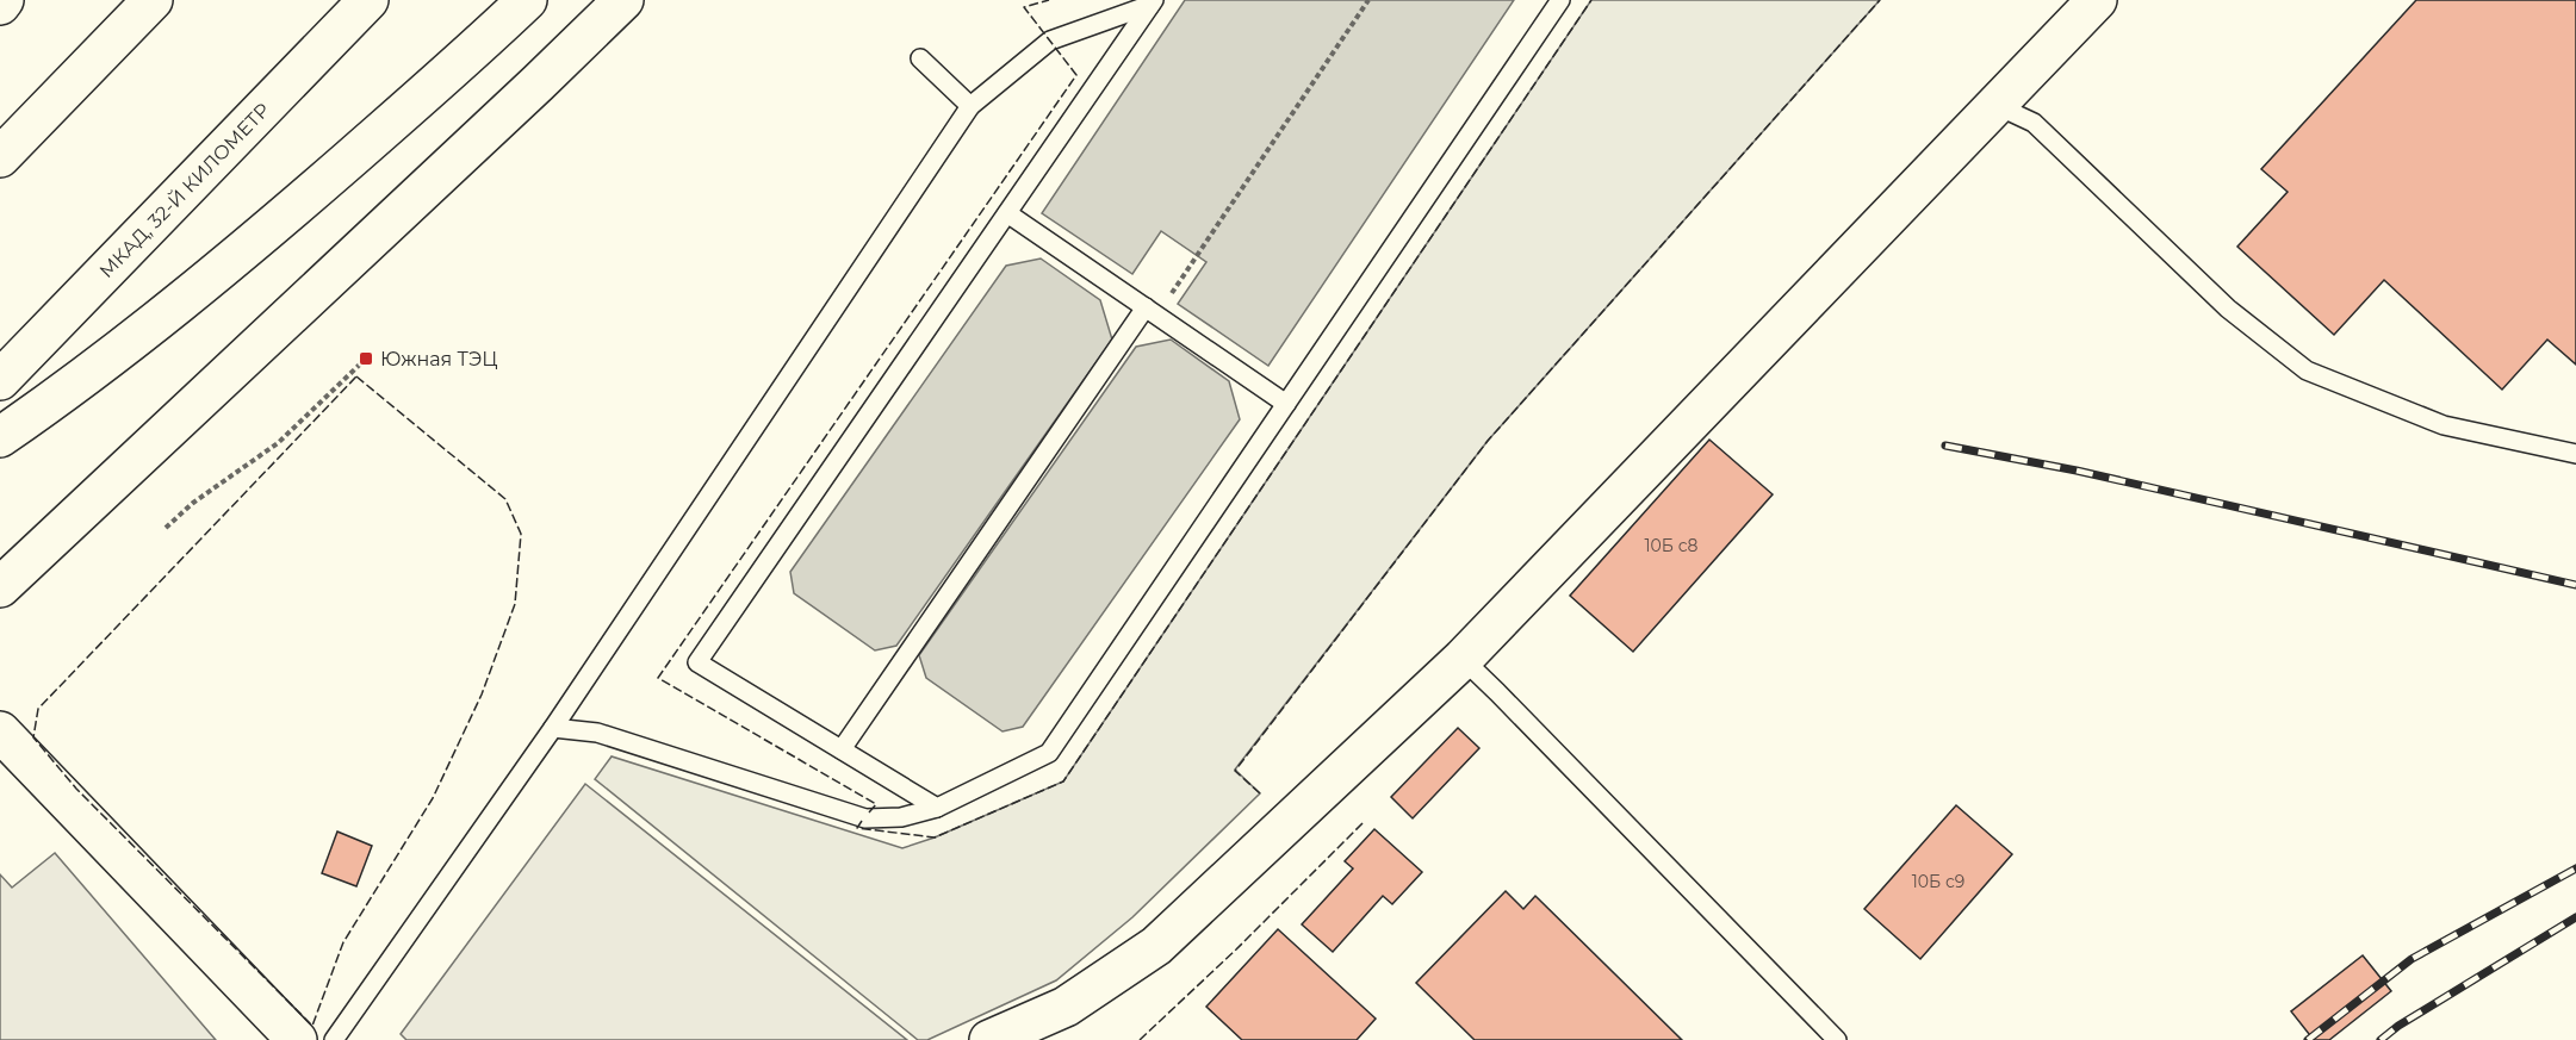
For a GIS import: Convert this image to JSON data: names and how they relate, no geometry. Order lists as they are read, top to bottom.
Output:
{
  "streets": {
    "main road": ["МКАД, 32-Й КИЛОМЕТР"]
  },
  "places": {
    "transit": ["Южная ТЭЦ"]
  },
  "house_numbers": ["10Б с8", "10Б с9"]
}
